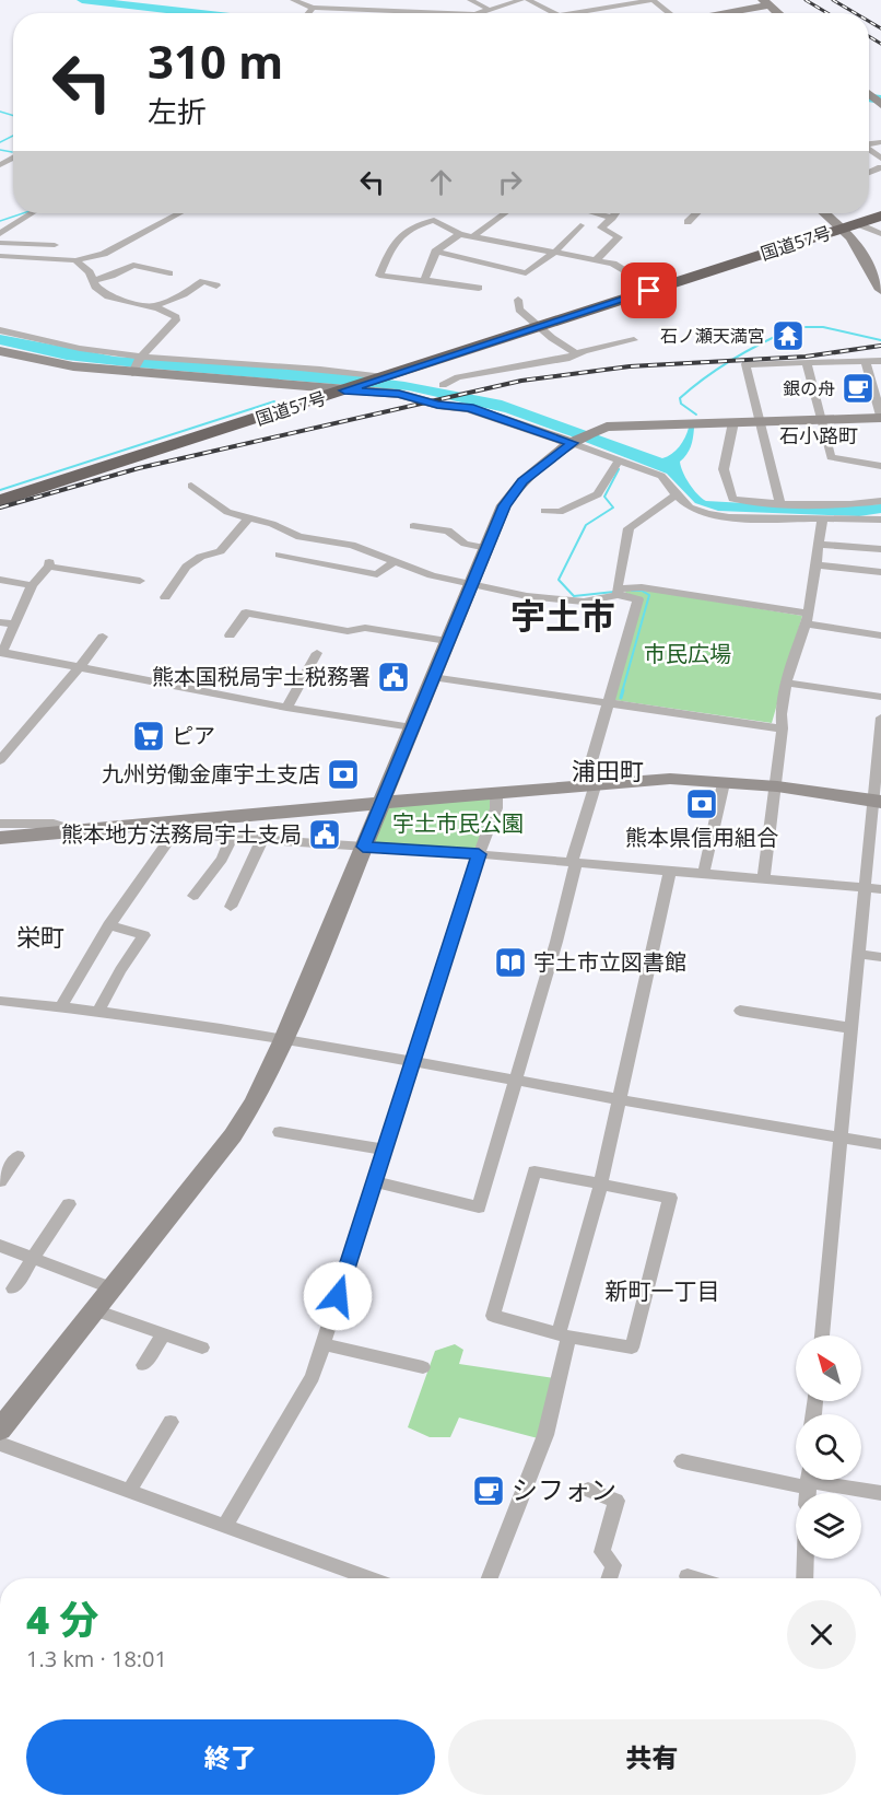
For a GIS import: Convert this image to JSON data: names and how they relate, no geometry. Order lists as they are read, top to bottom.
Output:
{
  "streets": {
    "highway": ["国道57号"]
  },
  "districts": [
    "石小路町",
    "宇土市",
    "浦田町",
    "栄町",
    "新町一丁目"
  ],
  "parks": ["市民広場", "宇土市民公園"],
  "places": {
    "temple": ["石ノ瀬天満宮"],
    "cafe": ["銀の舟", "シフォン"],
    "public building": ["熊本国税局宇土税務署", "熊本地方法務局宇土支局"],
    "supermarket": ["ピア"],
    "bank": ["九州労働金庫宇土支店", "熊本県信用組合"],
    "library": ["宇土市立図書館"]
  },
  "north": "top left",
  "page": {
    "turn": ["310 m", "左折"],
    "heading": ["4 分", "1.3 km · 18:01"],
    "buttons": ["終了", "共有"]
  }
}
